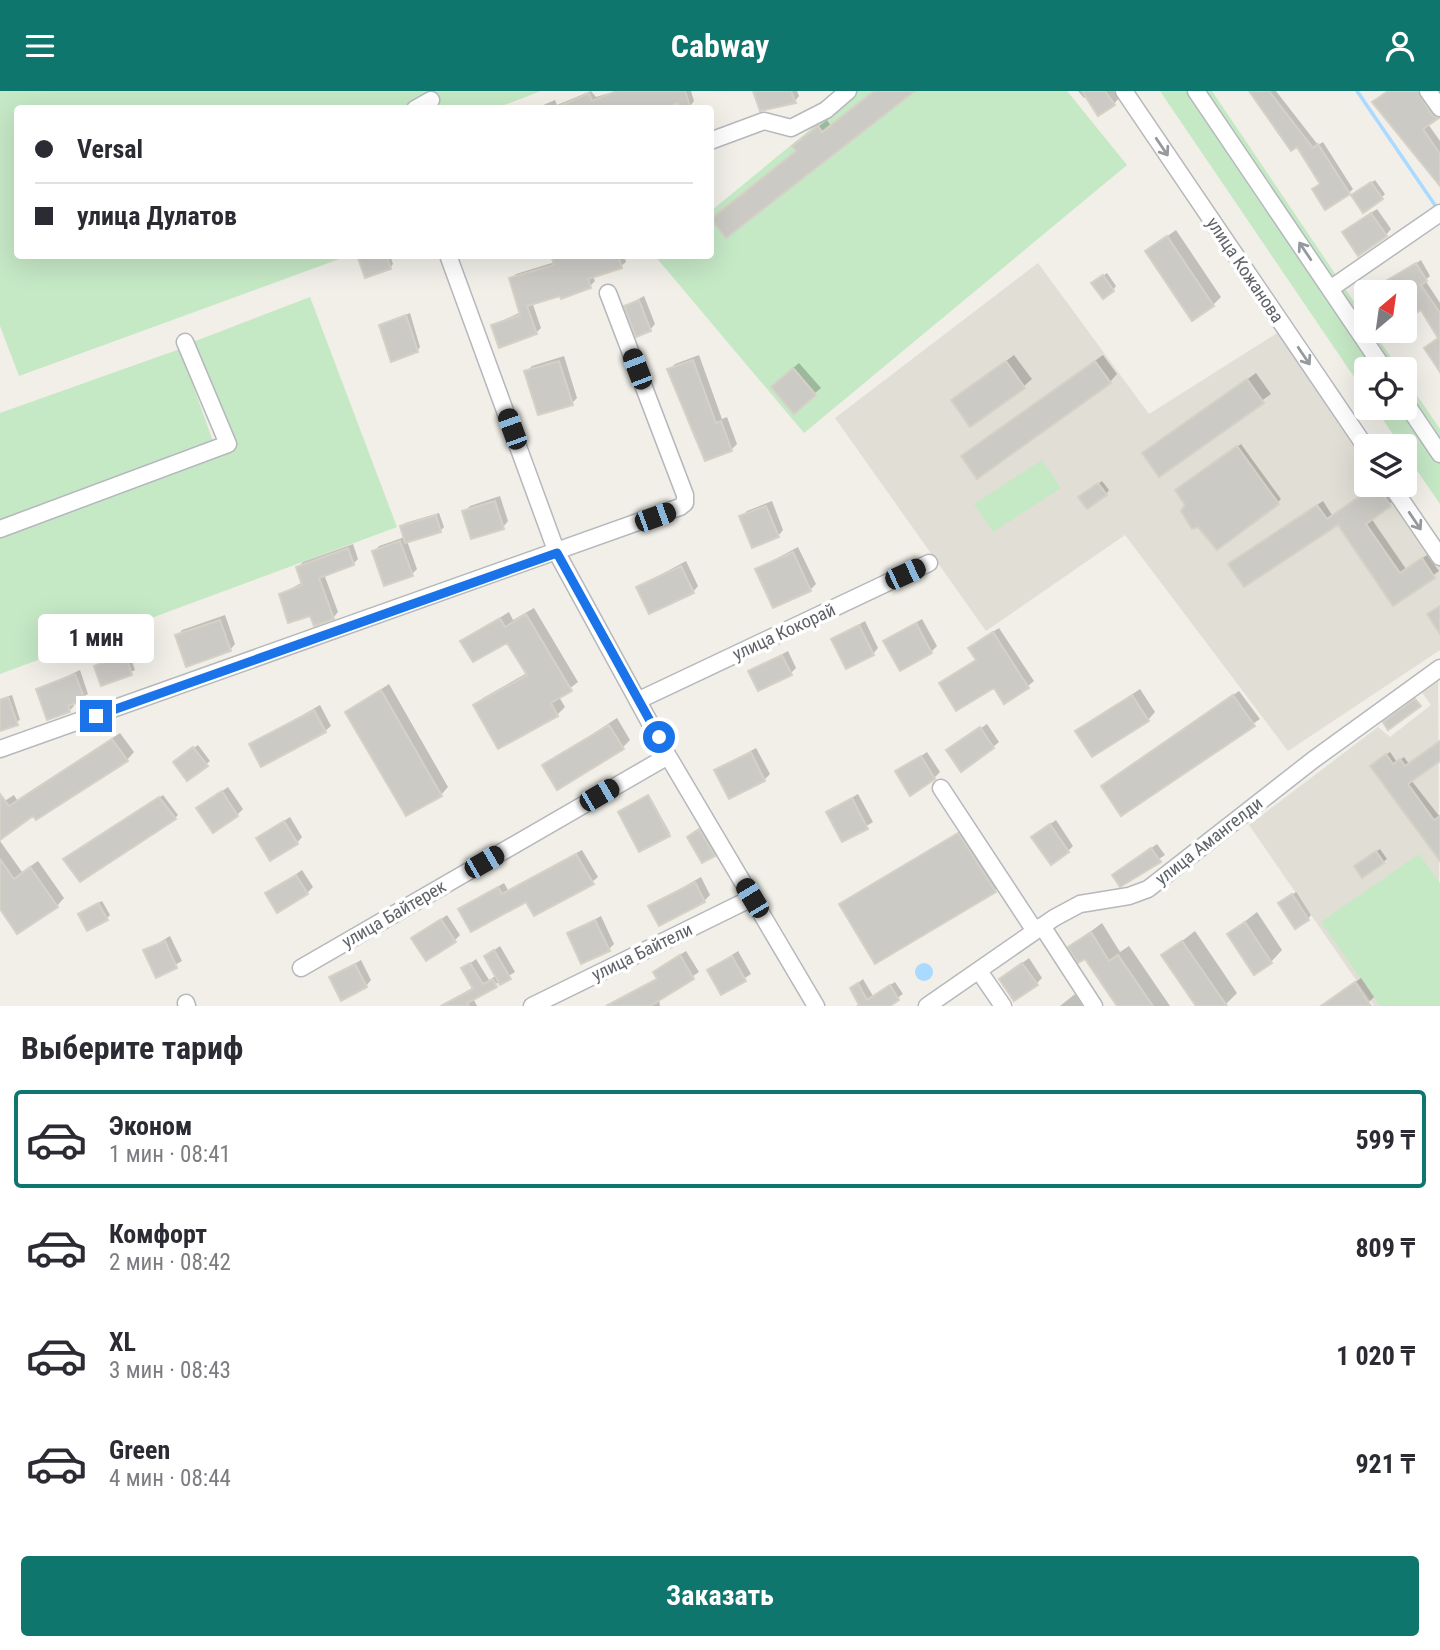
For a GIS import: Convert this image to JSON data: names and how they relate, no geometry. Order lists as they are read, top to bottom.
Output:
{
  "streets": {
    "street": [
      "улица Кожанова",
      "улица Кокорай",
      "улица Амангелди",
      "улица Байтерек",
      "улица Байтели"
    ]
  },
  "north": "top right",
  "page": {
    "header": "Cabway",
    "banner": ["Versal", "улица Дулатов"],
    "bubble": "1 мин",
    "heading": "Выберите тариф",
    "list": [
      {
        "name": "Эконом",
        "note": "1 мин · 08:41",
        "value": "599 ₸"
      },
      {
        "name": "Комфорт",
        "note": "2 мин · 08:42",
        "value": "809 ₸"
      },
      {
        "name": "XL",
        "note": "3 мин · 08:43",
        "value": "1 020 ₸"
      },
      {
        "name": "Green",
        "note": "4 мин · 08:44",
        "value": "921 ₸"
      }
    ],
    "buttons": "Заказать"
  }
}
